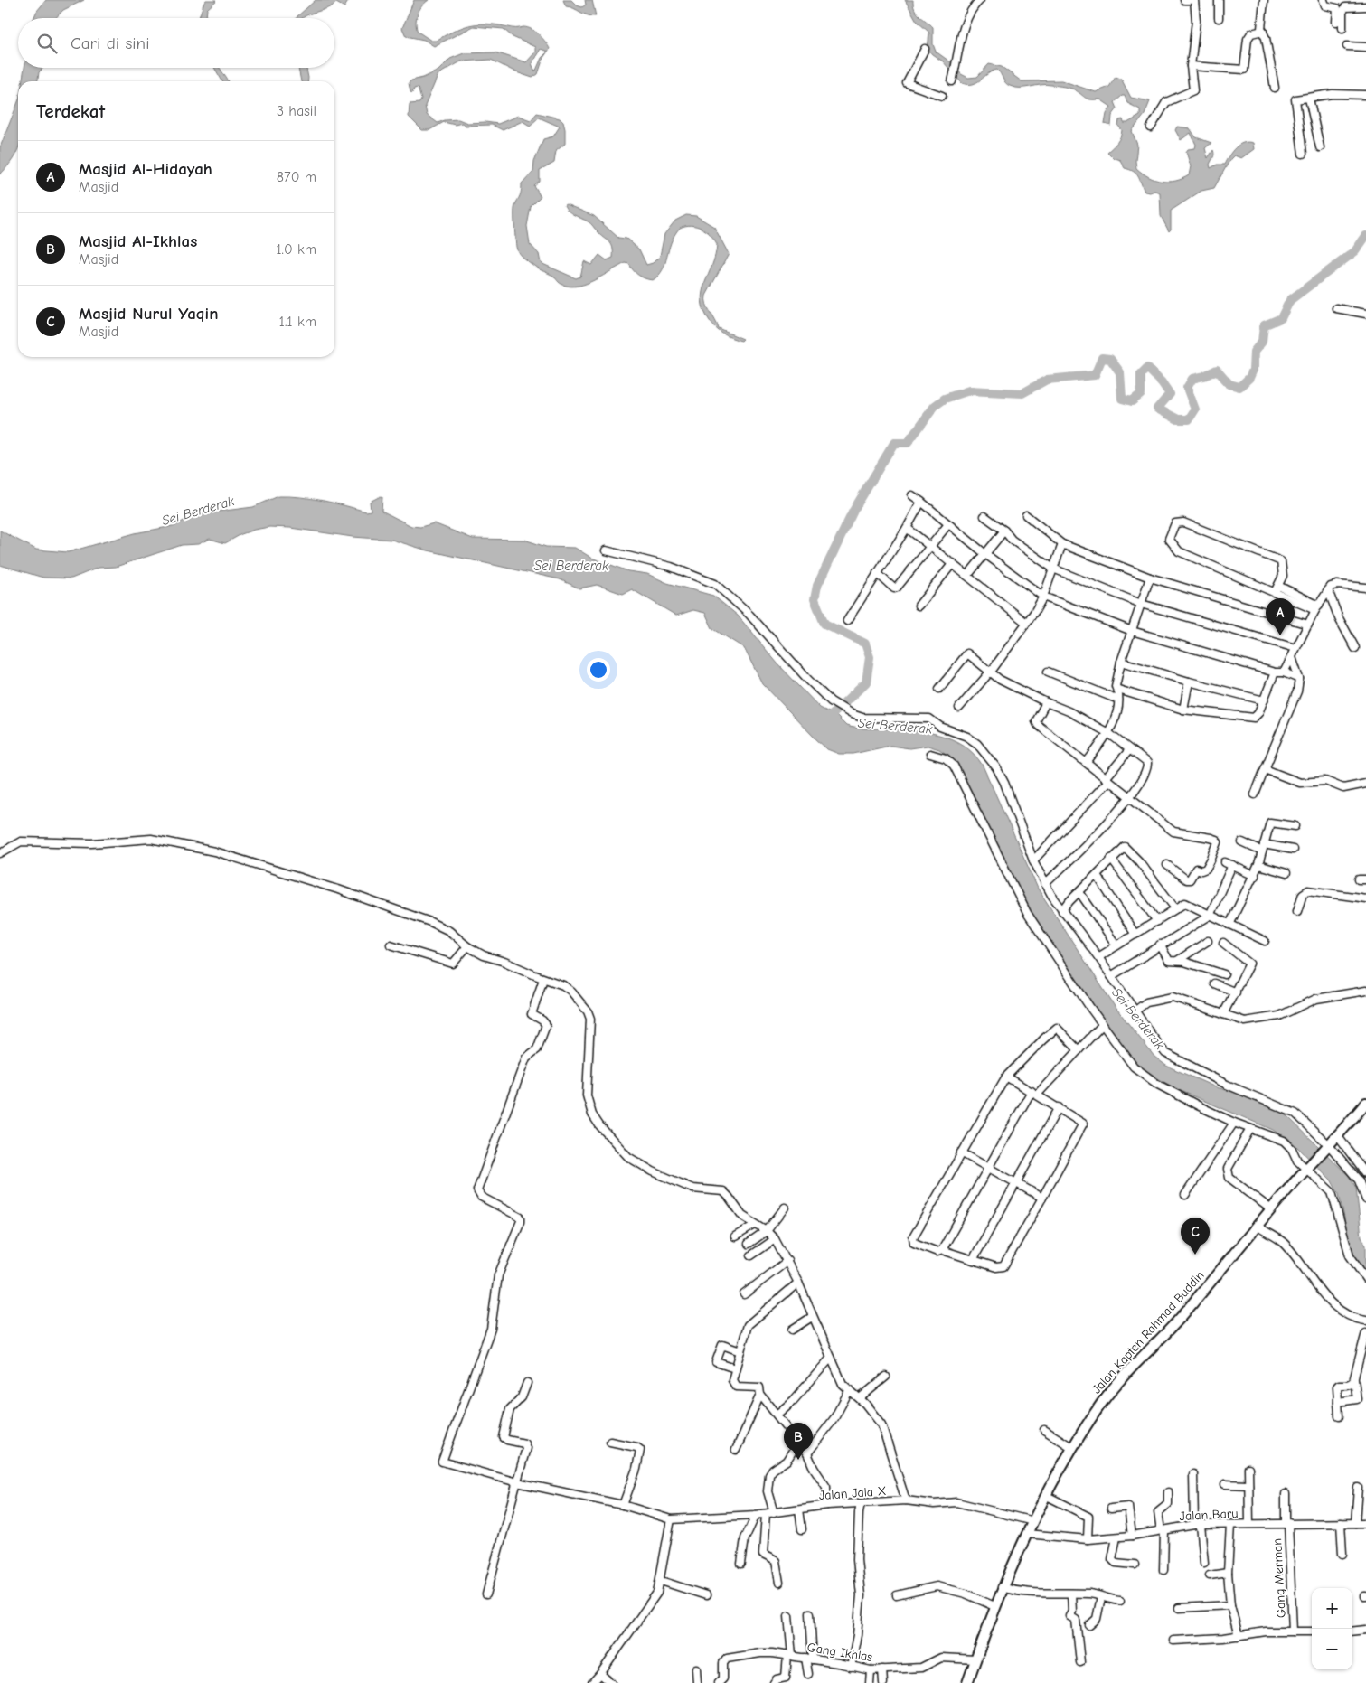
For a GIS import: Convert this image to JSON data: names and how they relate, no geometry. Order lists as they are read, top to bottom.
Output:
{
  "streets": {
    "main road": ["Jalan Kapten Rahmad Buddin"],
    "street": [
      "Jalan Jala X",
      "Jalan Baru",
      "Gang Merman",
      "Gang Ikhlas"
    ]
  },
  "crossings": [
    ["Jalan Kapten Rahmad Buddin", "Jalan Jala X"],
    ["Jalan Kapten Rahmad Buddin", "Jalan Baru"],
    ["Jalan Kapten Rahmad Buddin", "Gang Ikhlas"],
    ["Jalan Baru", "Gang Merman"]
  ],
  "water": ["Sei Berderak"],
  "page": {
    "search": "Cari di sini",
    "heading": ["Terdekat", "3 hasil"],
    "list": [
      {
        "mark": "A",
        "name": "Masjid Al-Hidayah",
        "note": "Masjid",
        "value": "870 m"
      },
      {
        "mark": "B",
        "name": "Masjid Al-Ikhlas",
        "note": "Masjid",
        "value": "1.0 km"
      },
      {
        "mark": "C",
        "name": "Masjid Nurul Yaqin",
        "note": "Masjid",
        "value": "1.1 km"
      }
    ],
    "pins": ["A", "C", "B"],
    "map_buttons": ["+", "−"]
  }
}
